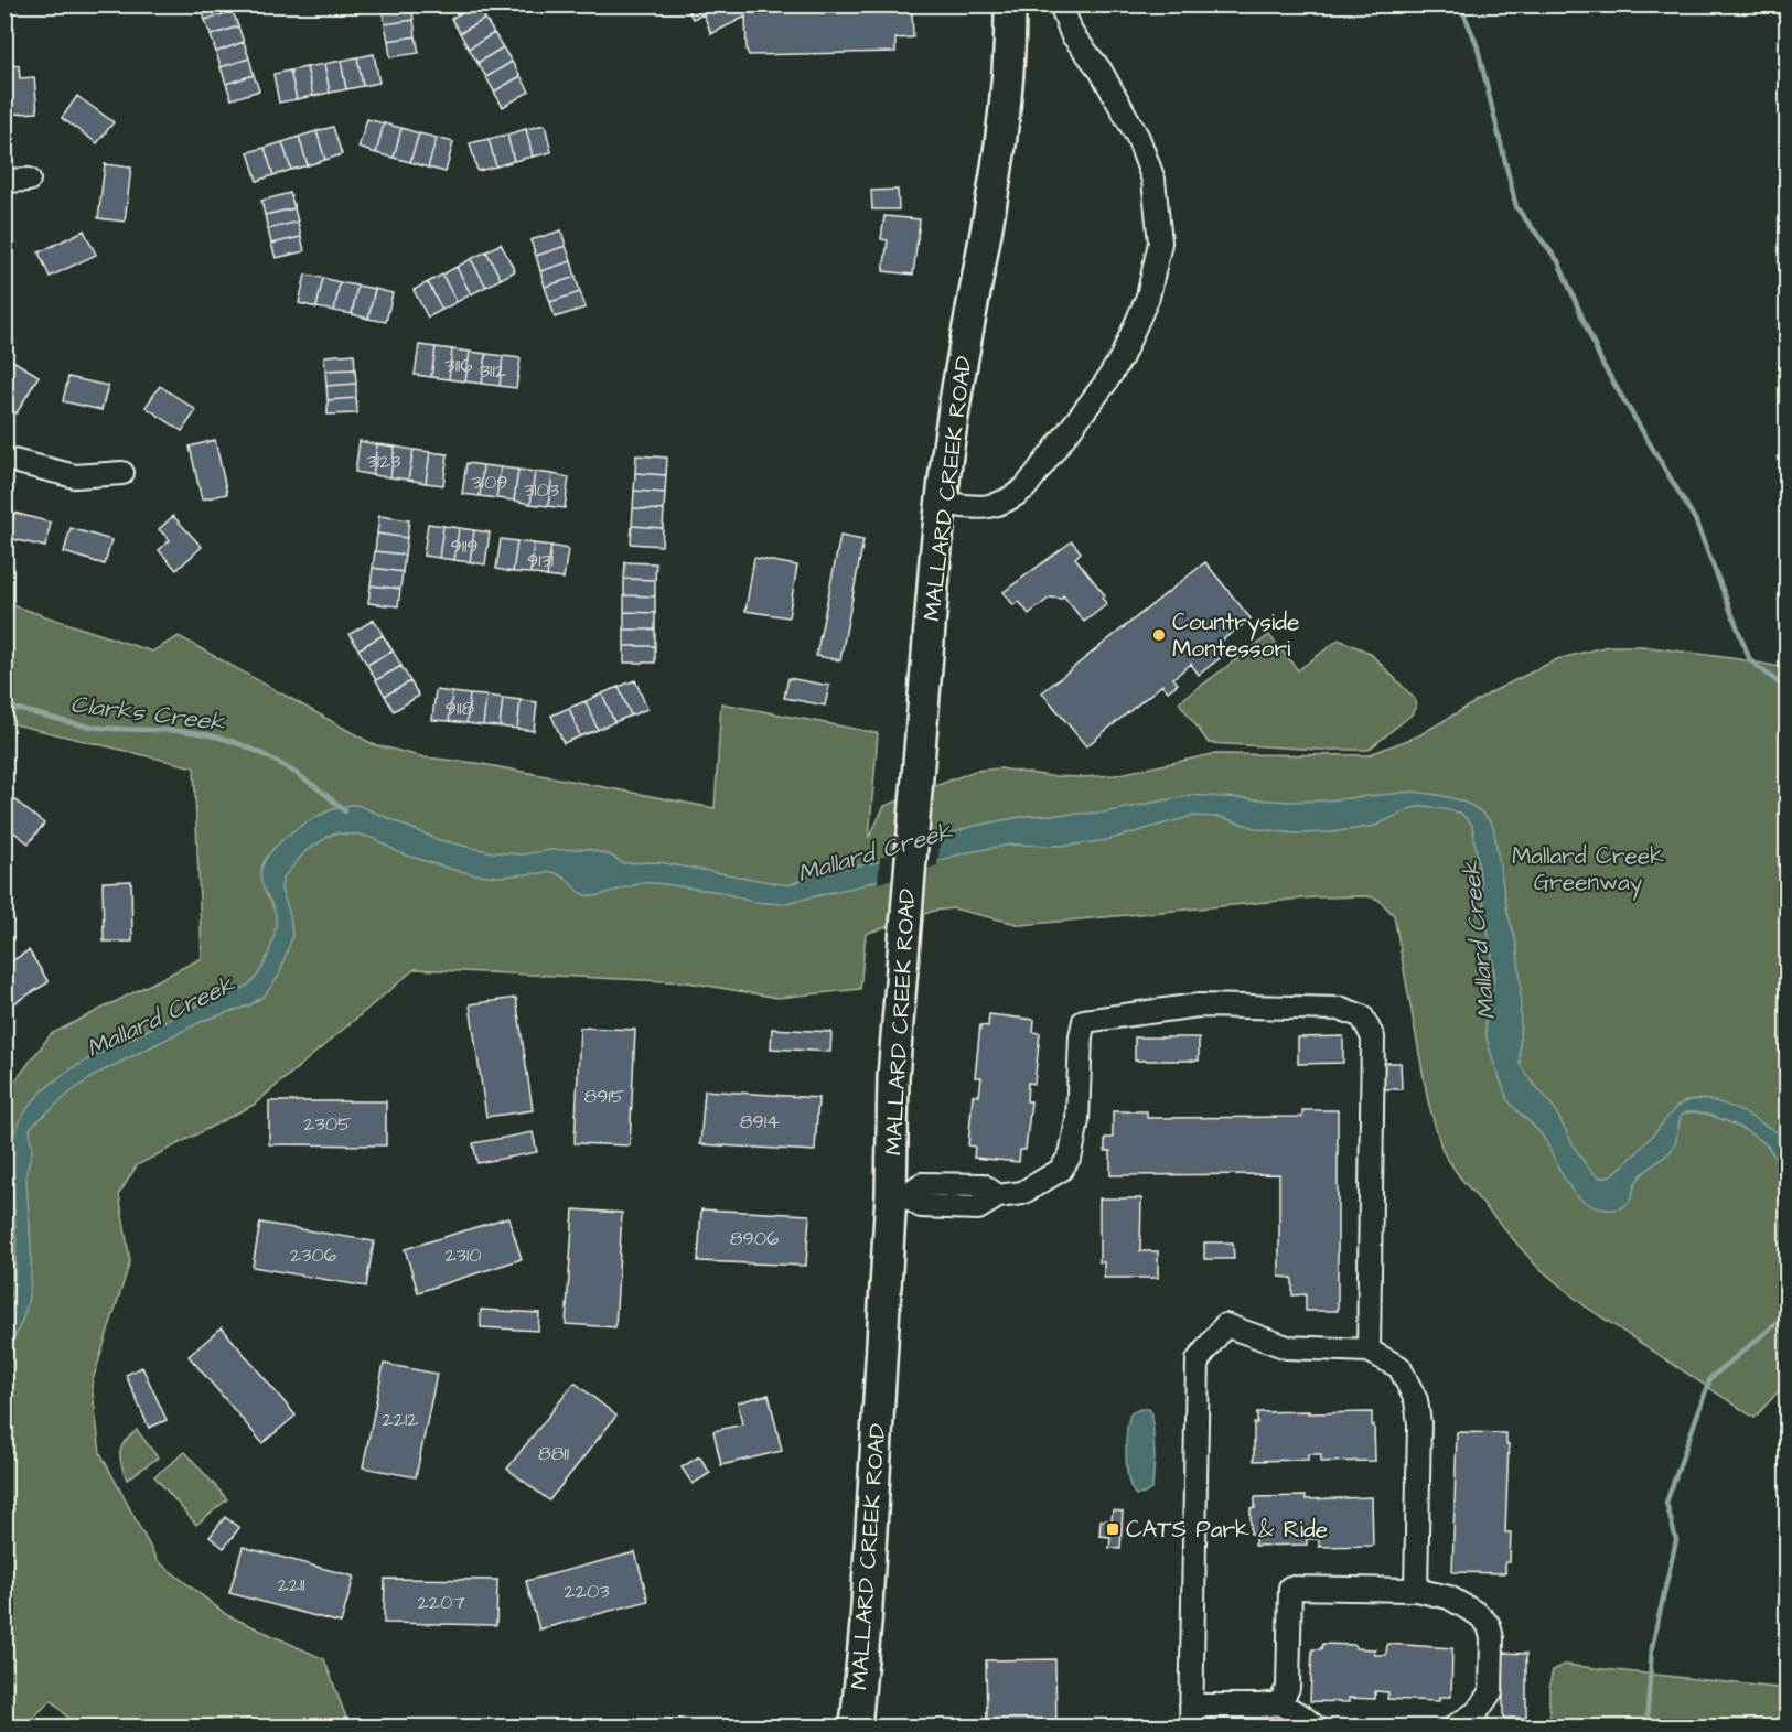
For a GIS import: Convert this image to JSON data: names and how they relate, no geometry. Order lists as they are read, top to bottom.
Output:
{
  "streets": {
    "main road": ["MALLARD CREEK ROAD"]
  },
  "water": ["Clarks Creek", "Mallard Creek"],
  "parks": ["Mallard Creek Greenway"],
  "places": {
    "other": ["Countryside Montessori"],
    "transit": ["CATS Park & Ride"]
  },
  "house_numbers": [
    "3116",
    "3112",
    "3123",
    "3109",
    "3103",
    "9119",
    "9131",
    "9118",
    "8915",
    "8914",
    "2305",
    "8906",
    "2306",
    "2310",
    "2212",
    "8811",
    "2211",
    "2203",
    "2207"
  ]
}
